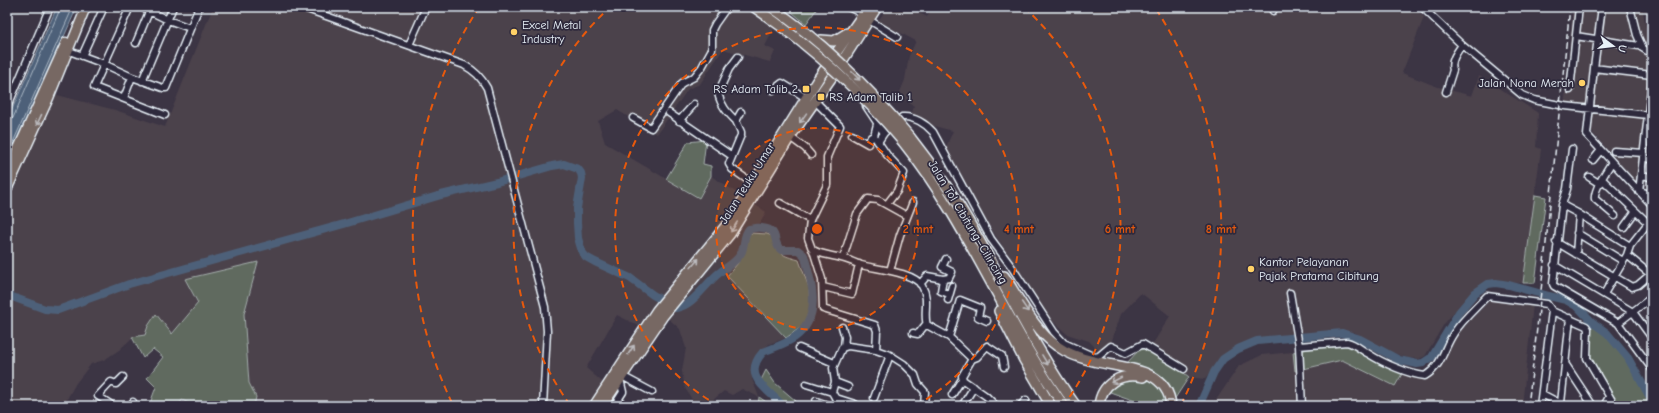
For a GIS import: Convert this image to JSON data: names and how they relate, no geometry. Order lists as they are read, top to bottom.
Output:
{
  "streets": {
    "highway": ["Jalan Teuku Umar", "Jalan Tol Cibitung–Cilincing"]
  },
  "places": {
    "other": ["Excel Metal Industry", "Jalan Nona Merah", "Kantor Pelayanan Pajak Pratama Cibitung"],
    "transit": ["RS Adam Talib 2", "RS Adam Talib 1"]
  },
  "north": "right",
  "rings": [
    "2 mnt",
    "4 mnt",
    "6 mnt",
    "8 mnt"
  ]
}
